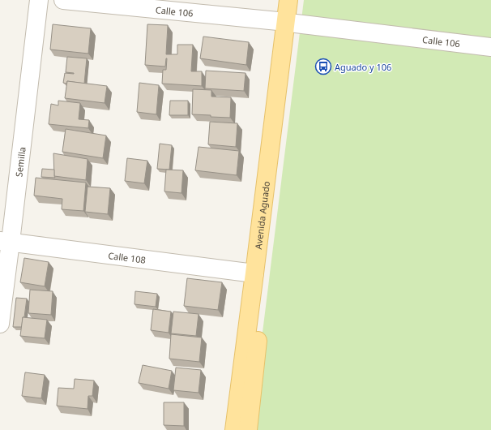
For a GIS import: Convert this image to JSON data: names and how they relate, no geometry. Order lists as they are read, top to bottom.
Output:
{
  "streets": {
    "main road": ["Avenida Aguado"],
    "street": ["Calle 106", "Semilla", "Calle 108"]
  },
  "crossings": [
    ["Calle 106", "Avenida Aguado"],
    ["Semilla", "Calle 108"],
    ["Avenida Aguado", "Calle 108"]
  ],
  "places": {
    "bus stop": ["Aguado y 106"]
  }
}
